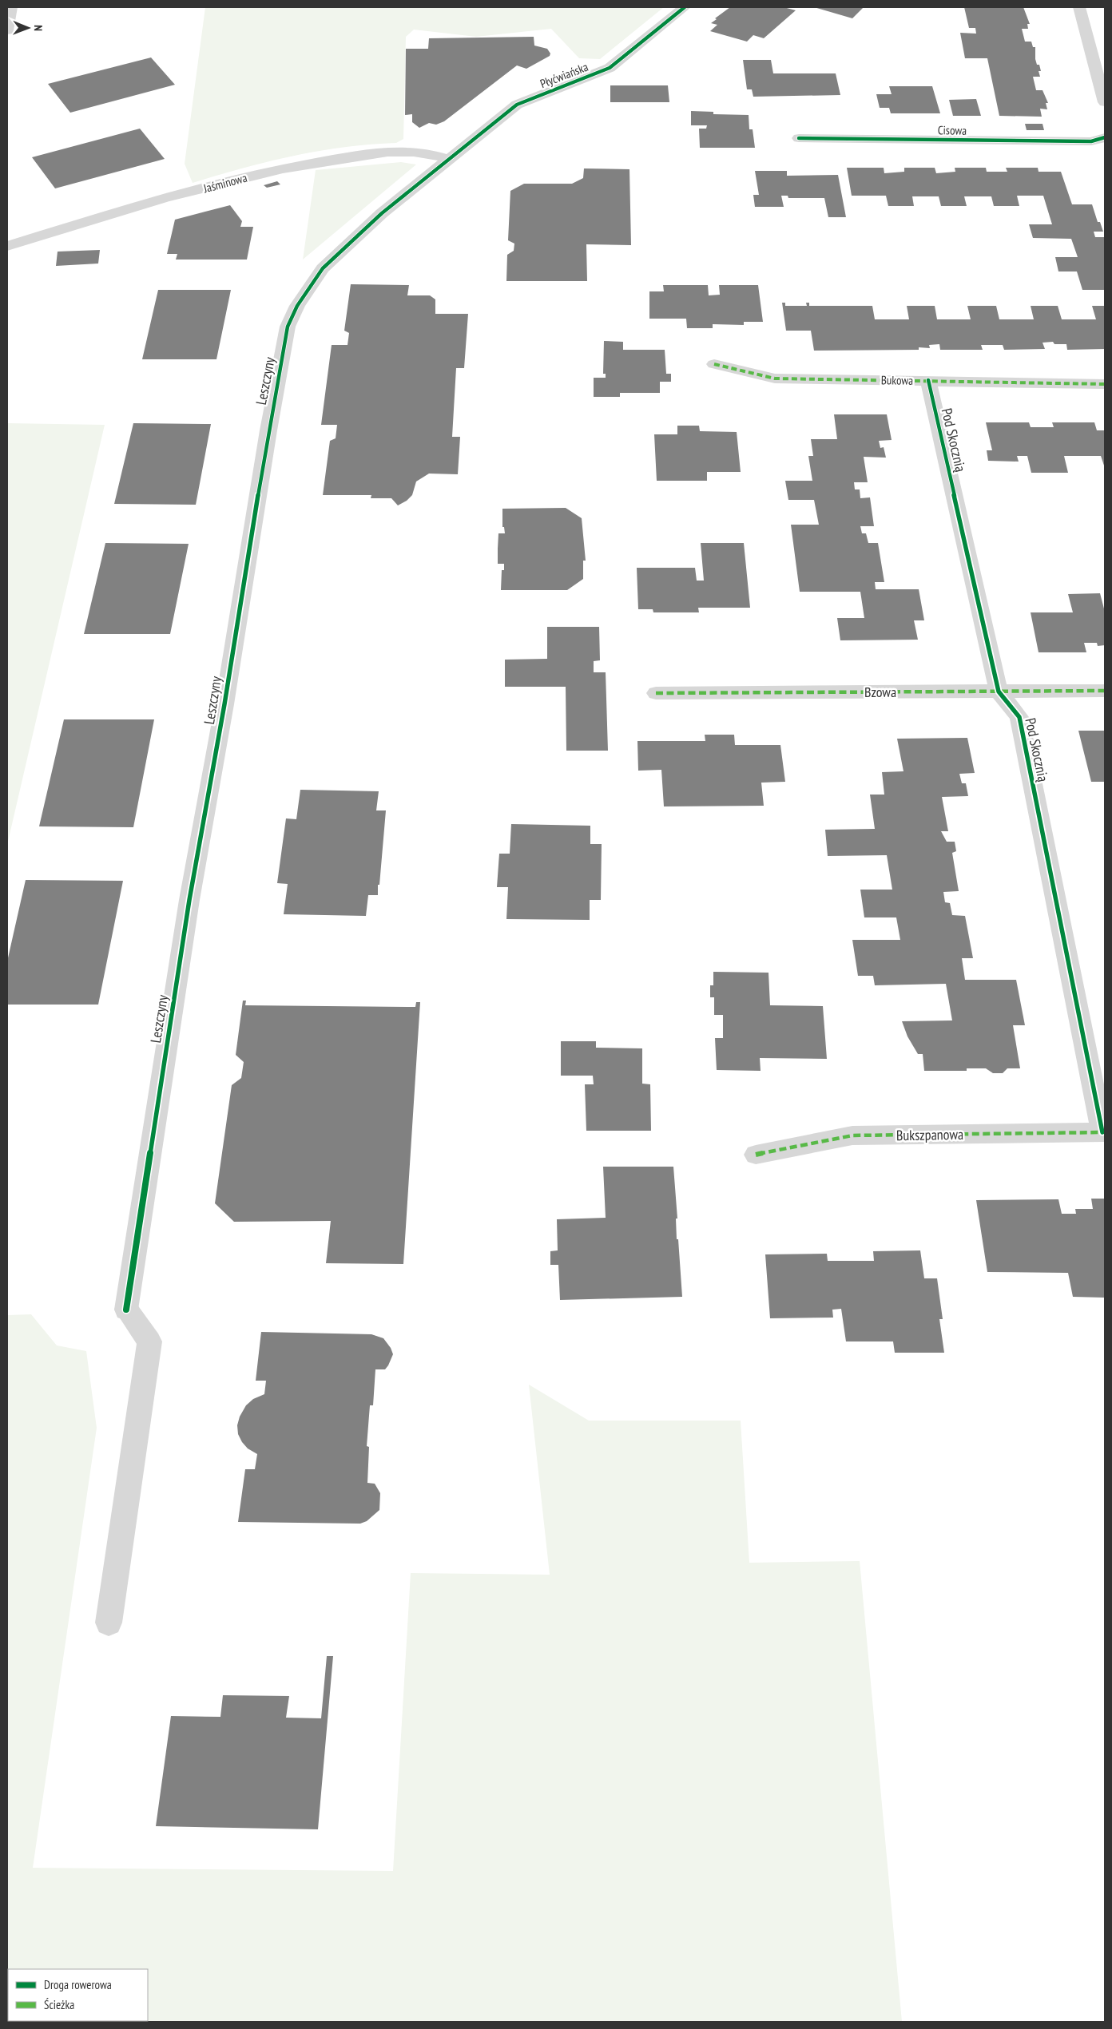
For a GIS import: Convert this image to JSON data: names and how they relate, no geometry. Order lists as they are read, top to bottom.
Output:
{
  "streets": {
    "street": [
      "Płyćwiańska",
      "Cisowa",
      "Jaśminowa",
      "Bukowa",
      "Leszczyny",
      "Pod Skocznią",
      "Bzowa",
      "Bukszpanowa"
    ]
  },
  "crossings": [
    ["Płyćwiańska", "Jaśminowa"],
    ["Płyćwiańska", "Leszczyny"],
    ["Jaśminowa", "Leszczyny"],
    ["Bukowa", "Pod Skocznią"],
    ["Pod Skocznią", "Bzowa"],
    ["Pod Skocznią", "Bukszpanowa"]
  ],
  "legend": ["Droga rowerowa", "Ścieżka"],
  "north": "right"
}
